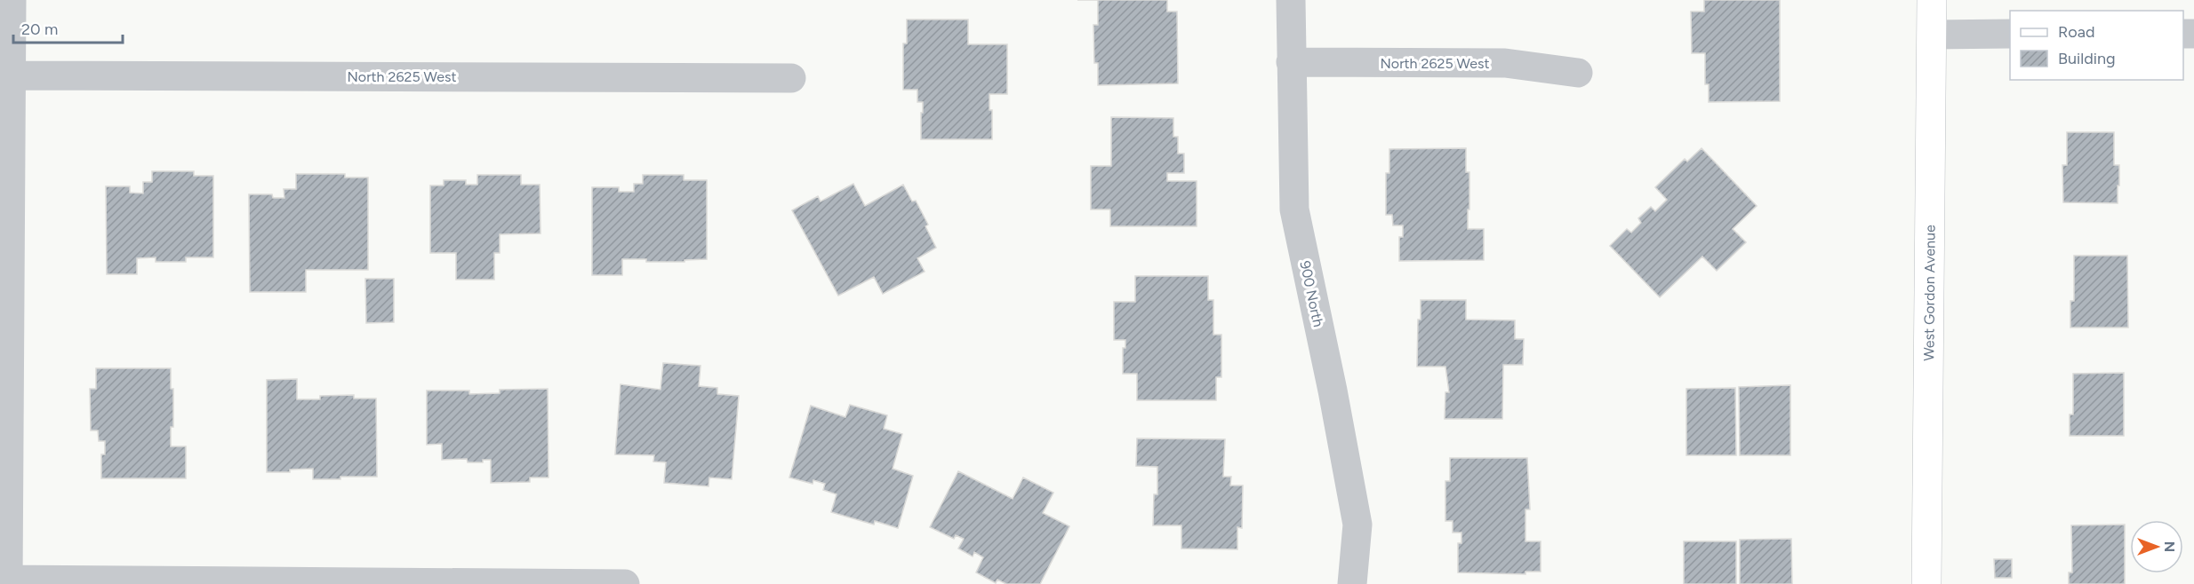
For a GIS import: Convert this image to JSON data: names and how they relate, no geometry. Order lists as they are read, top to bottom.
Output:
{
  "streets": {
    "main road": ["West Gordon Avenue"],
    "street": ["North 2625 West", "900 North"]
  },
  "crossings": [
    ["North 2625 West", "900 North"]
  ],
  "legend": ["Road", "Building"],
  "scale_bar": "20 m",
  "north": "right"
}
